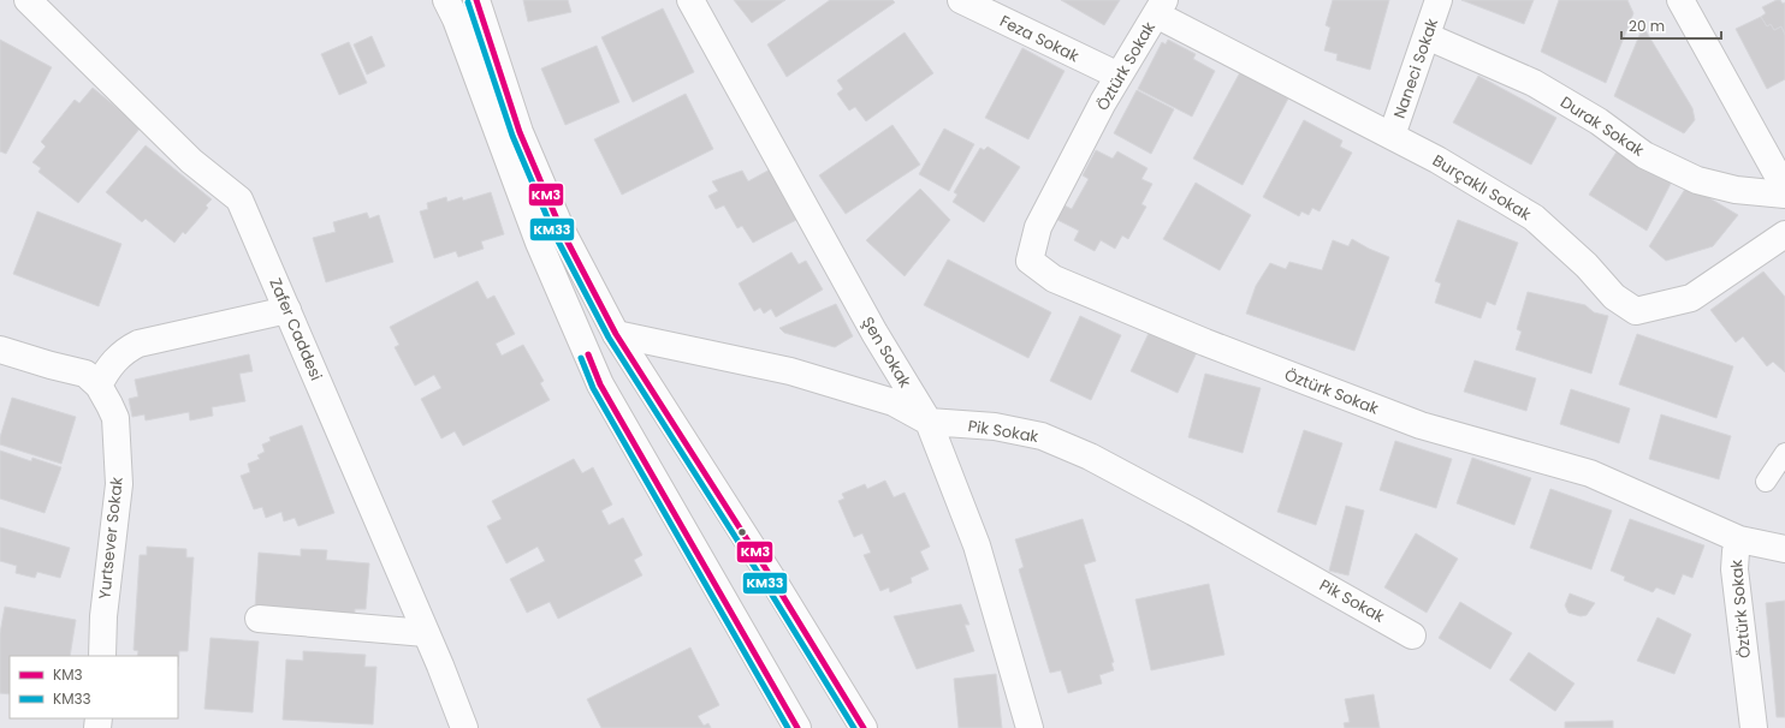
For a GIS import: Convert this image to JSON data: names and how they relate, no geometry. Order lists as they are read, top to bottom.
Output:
{
  "streets": {
    "street": [
      "Feza Sokak",
      "Öztürk Sokak",
      "Naneci Sokak",
      "Durak Sokak",
      "Burçaklı Sokak",
      "Zafer Caddesi",
      "Şen Sokak",
      "Pik Sokak",
      "Yurtsever Sokak"
    ]
  },
  "crossings": [
    ["Feza Sokak", "Öztürk Sokak"],
    ["Öztürk Sokak", "Burçaklı Sokak"],
    ["Naneci Sokak", "Durak Sokak"],
    ["Naneci Sokak", "Burçaklı Sokak"],
    ["Şen Sokak", "Pik Sokak"]
  ],
  "lines": ["transit line KM3", "transit line KM33"],
  "legend": ["KM3", "KM33"],
  "scale_bar": "20 m"
}
